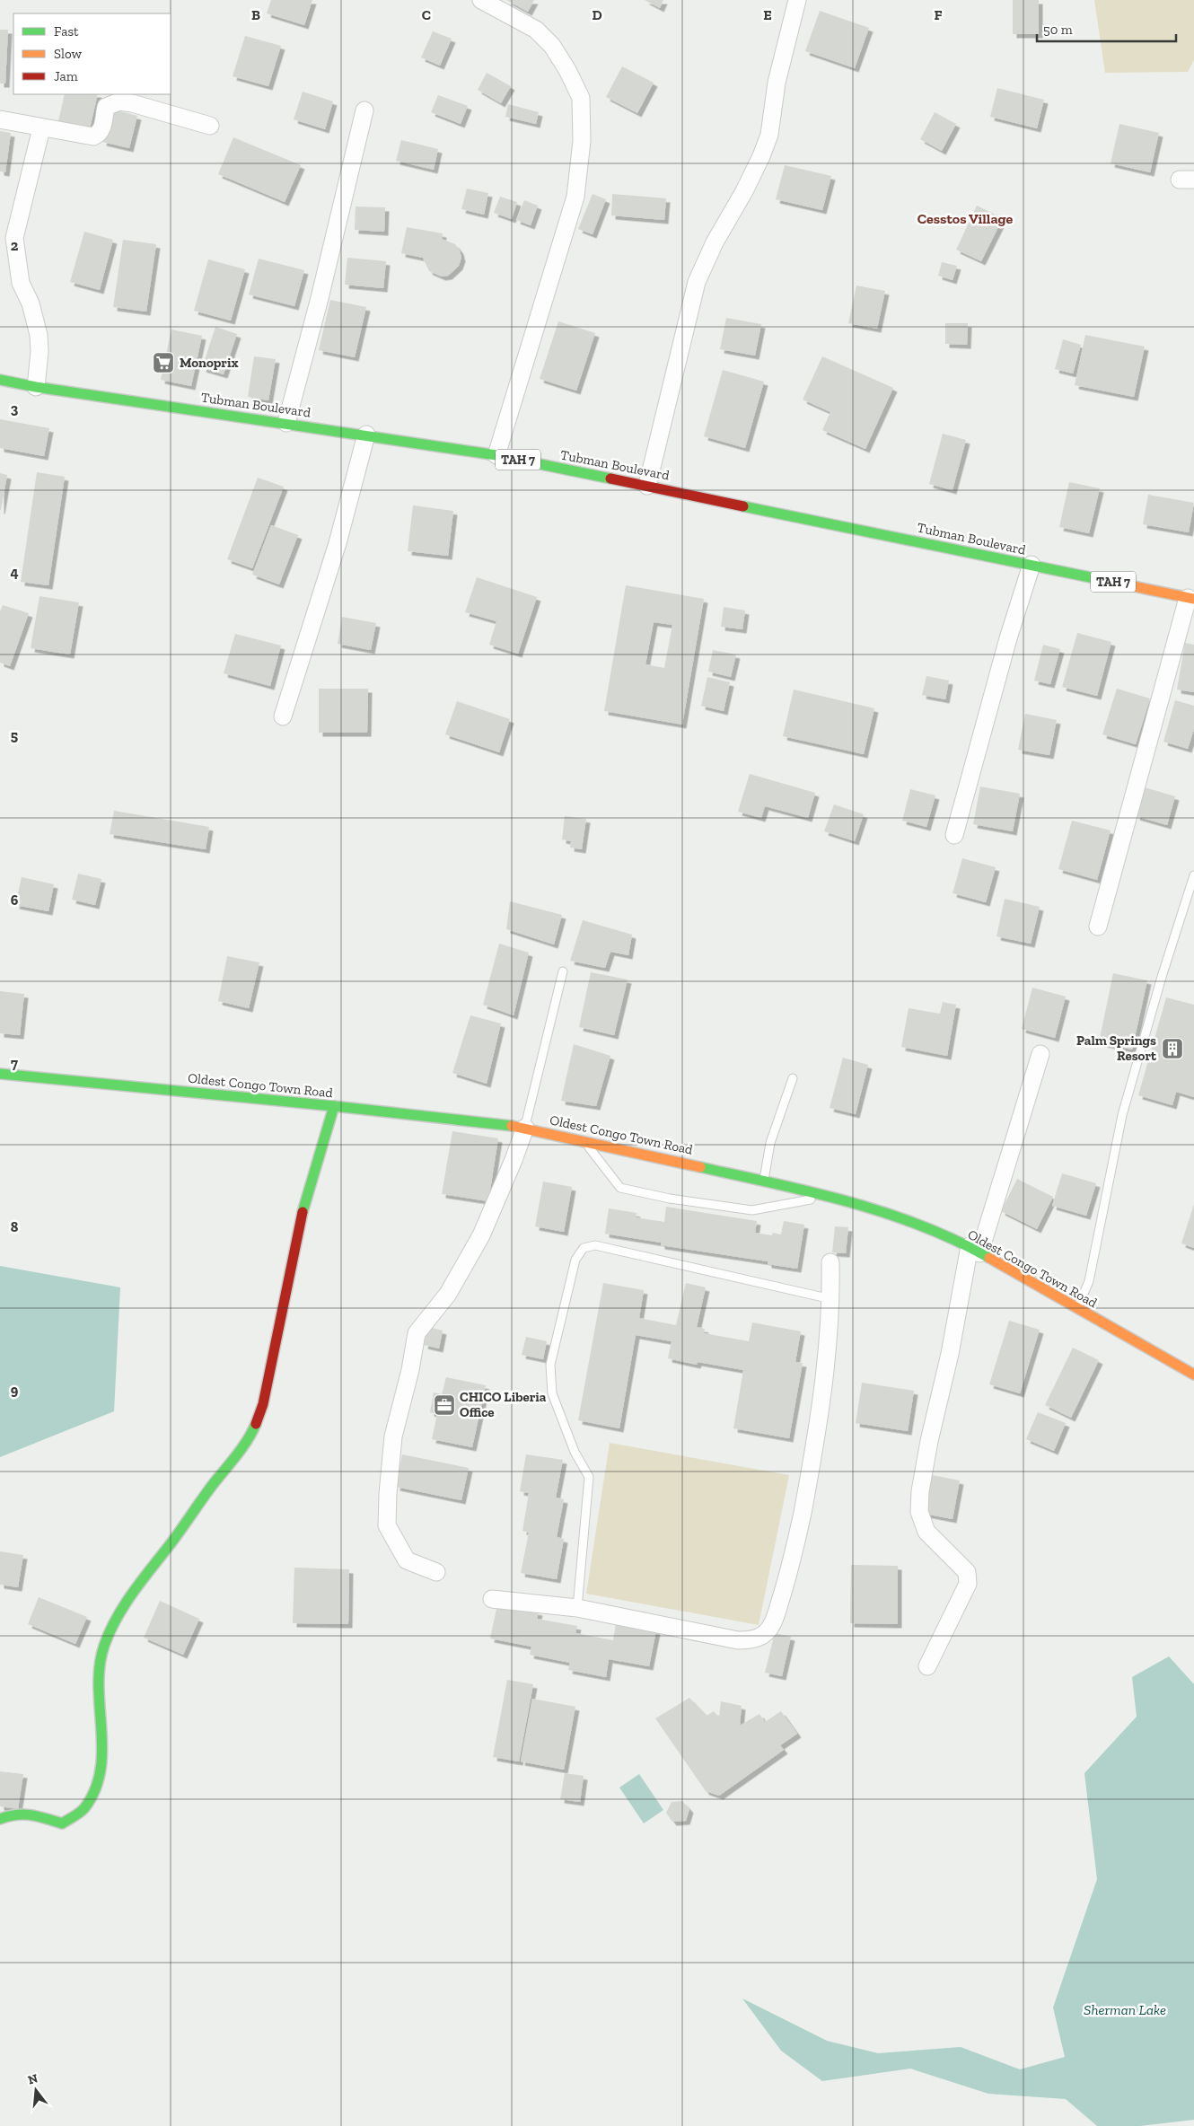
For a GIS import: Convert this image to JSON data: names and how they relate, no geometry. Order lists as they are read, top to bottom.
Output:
{
  "streets": {
    "main road": ["Tubman Boulevard", "TAH 7", "Oldest Congo Town Road"]
  },
  "districts": ["Cesstos Village"],
  "water": ["Sherman Lake"],
  "places": {
    "supermarket": ["Monoprix"],
    "building": ["Palm Springs Resort"],
    "office": ["CHICO Liberia Office"]
  },
  "legend": ["Fast", "Slow", "Jam"],
  "scale_bar": "50 m",
  "north": "top",
  "grid": {
    "columns": [
      "B",
      "C",
      "D",
      "E",
      "F"
    ],
    "rows": [
      "2",
      "3",
      "4",
      "5",
      "6",
      "7",
      "8",
      "9"
    ]
  }
}
